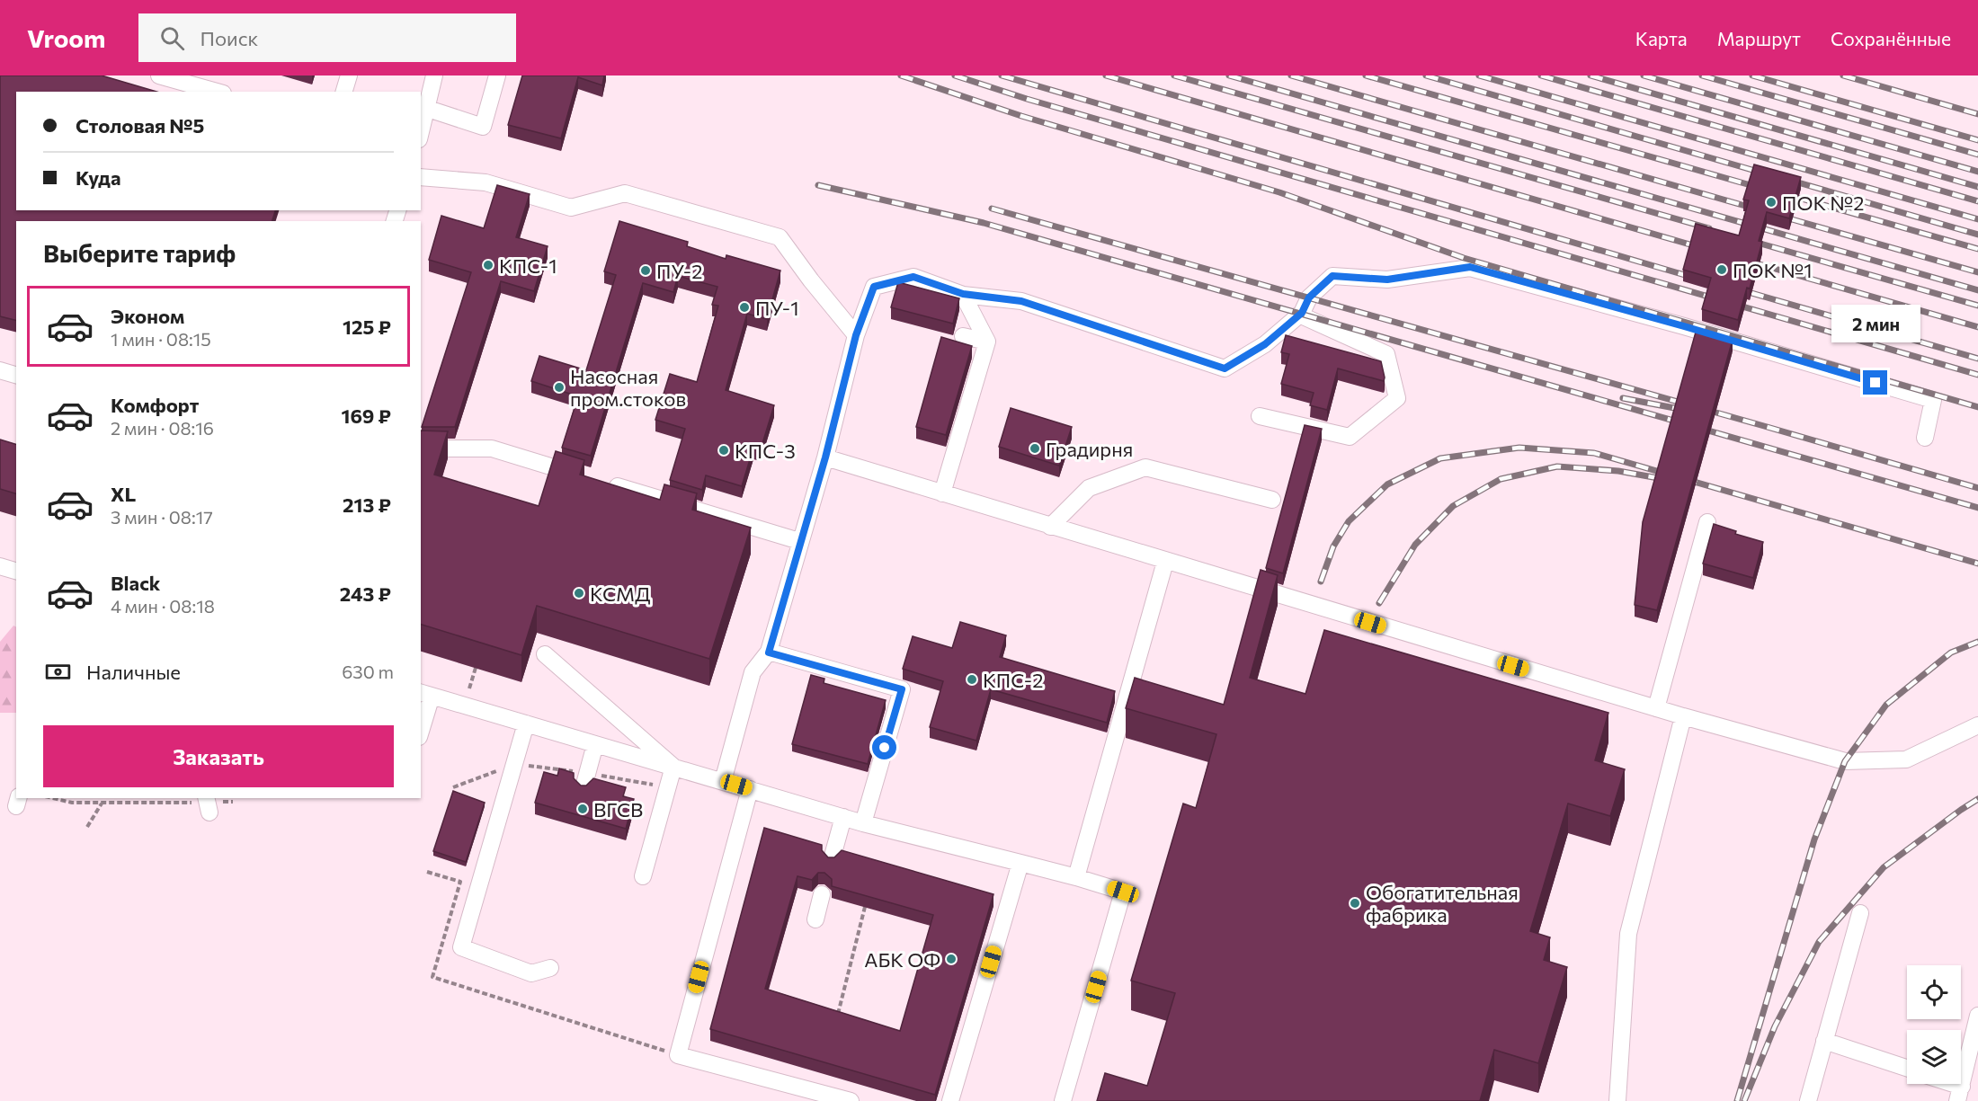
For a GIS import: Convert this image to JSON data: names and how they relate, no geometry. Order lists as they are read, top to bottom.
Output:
{
  "places": [
    "ПОК №2",
    "КПС-1",
    "ПОК №1",
    "ПУ-2",
    "ПУ-1",
    "Насосная пром.стоков",
    "Градирня",
    "КПС-3",
    "КСМД",
    "КПС-2",
    "ВГСВ",
    "Обогатительная фабрика",
    "АБК ОФ"
  ],
  "page": {
    "header": "Vroom",
    "search": "Поиск",
    "nav": ["Карта", "Маршрут", "Сохранённые"],
    "banner": ["Столовая №5", "Куда"],
    "heading": "Выберите тариф",
    "list": [
      {
        "name": "Эконом",
        "note": "1 мин · 08:15",
        "value": "125 ₽"
      },
      {
        "name": "Комфорт",
        "note": "2 мин · 08:16",
        "value": "169 ₽"
      },
      {
        "name": "XL",
        "note": "3 мин · 08:17",
        "value": "213 ₽"
      },
      {
        "name": "Black",
        "note": "4 мин · 08:18",
        "value": "243 ₽"
      }
    ],
    "bubble": "2 мин",
    "pay": ["Наличные", "630 m"],
    "buttons": "Заказать"
  }
}
